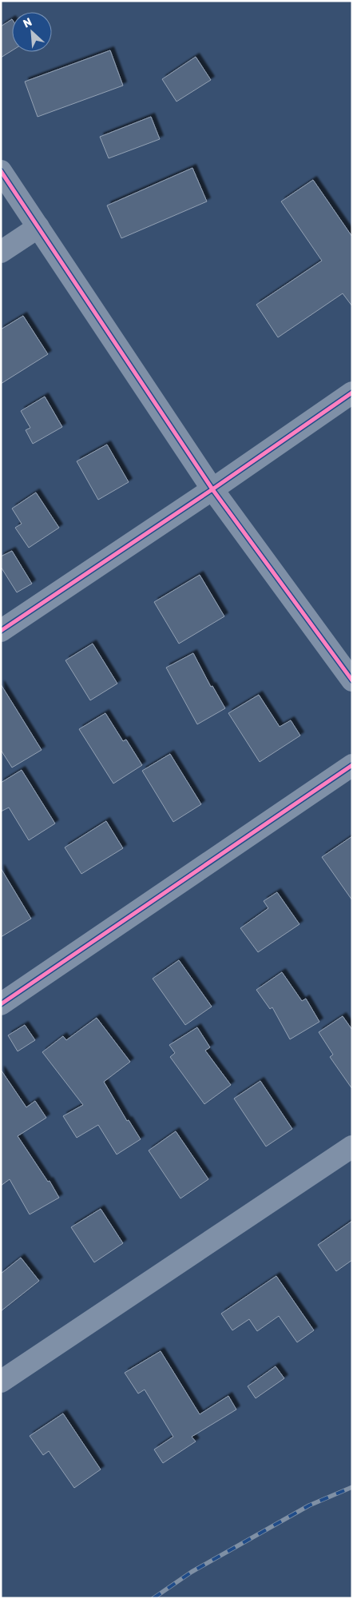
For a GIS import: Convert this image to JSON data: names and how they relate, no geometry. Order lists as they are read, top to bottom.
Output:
{
  "north": "top left"
}
